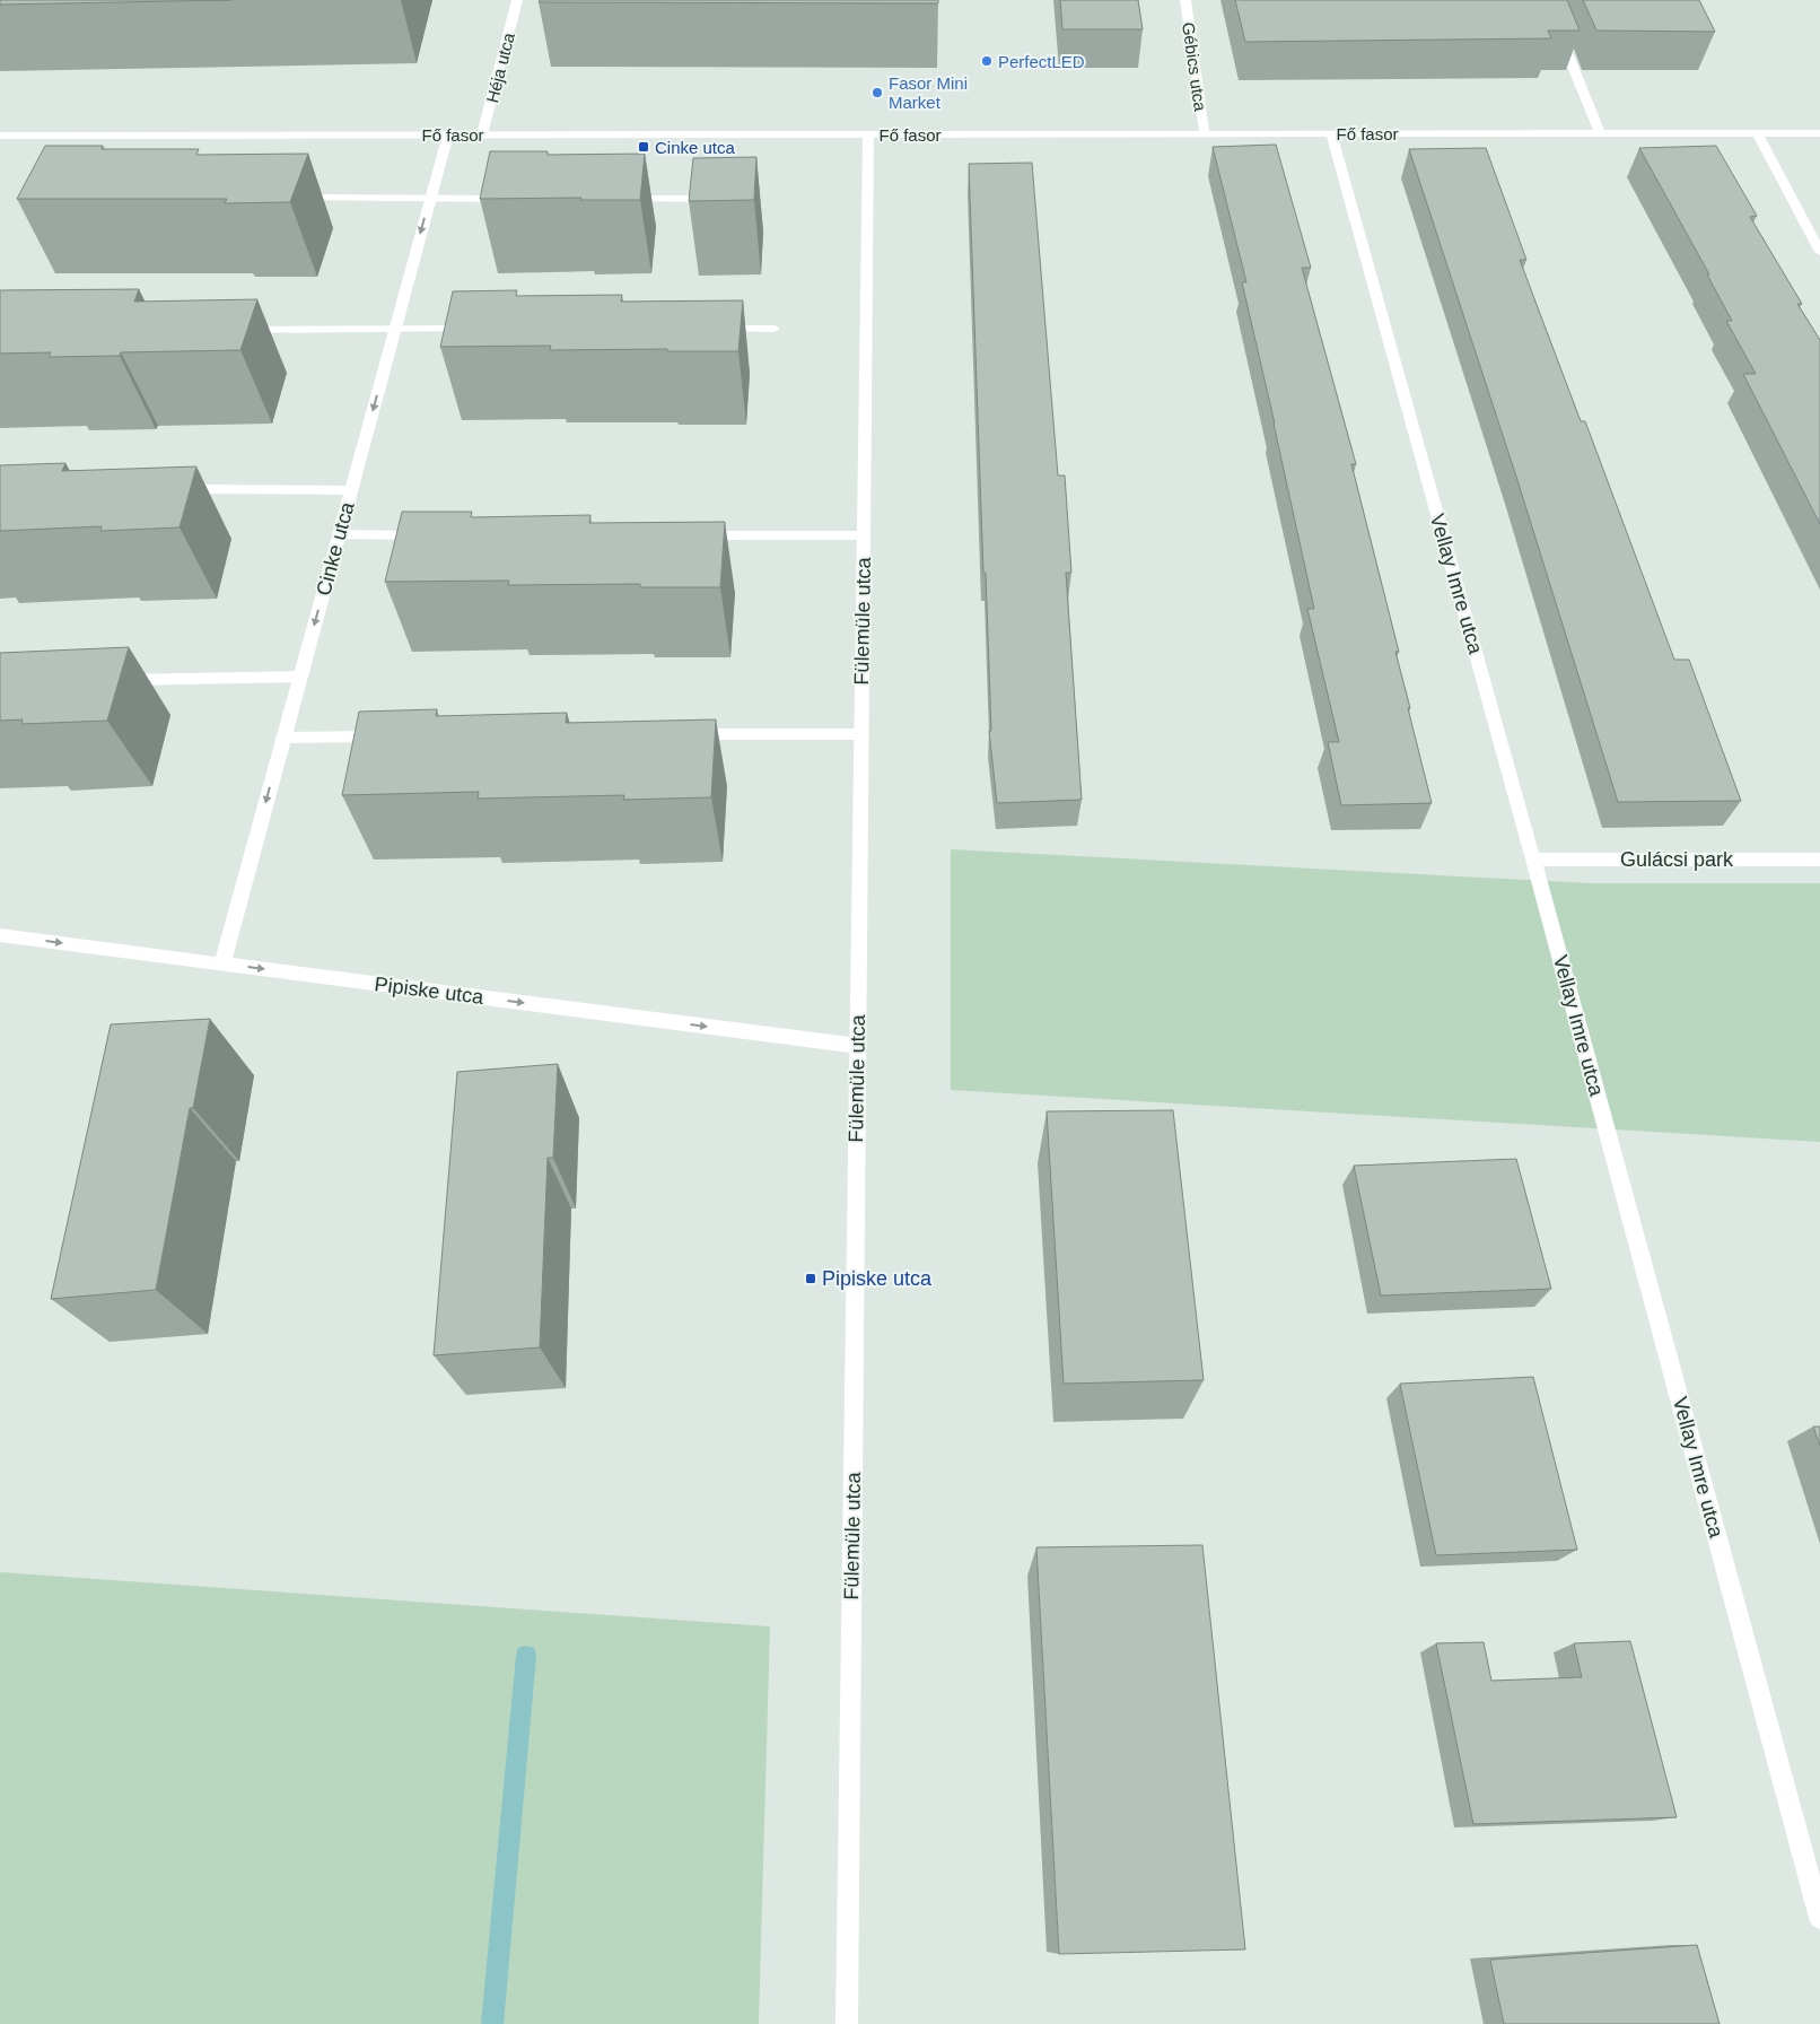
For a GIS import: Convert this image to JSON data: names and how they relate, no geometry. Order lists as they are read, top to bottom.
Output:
{
  "streets": {
    "street": [
      "Gébics utca",
      "Héja utca",
      "Fő fasor",
      "Cinke utca",
      "Vellay Imre utca",
      "Fülemüle utca",
      "Gulácsi park",
      "Pipiske utca"
    ]
  },
  "crossings": [
    ["Gébics utca", "Fő fasor"],
    ["Héja utca", "Fő fasor"],
    ["Fő fasor", "Cinke utca"],
    ["Fő fasor", "Vellay Imre utca"],
    ["Fő fasor", "Fülemüle utca"],
    ["Cinke utca", "Pipiske utca"],
    ["Vellay Imre utca", "Gulácsi park"],
    ["Fülemüle utca", "Pipiske utca"]
  ],
  "one_way": ["Cinke utca", "Pipiske utca"],
  "places": {
    "other": ["PerfectLED", "Fasor Mini Market"],
    "transit": ["Cinke utca", "Pipiske utca"]
  }
}
